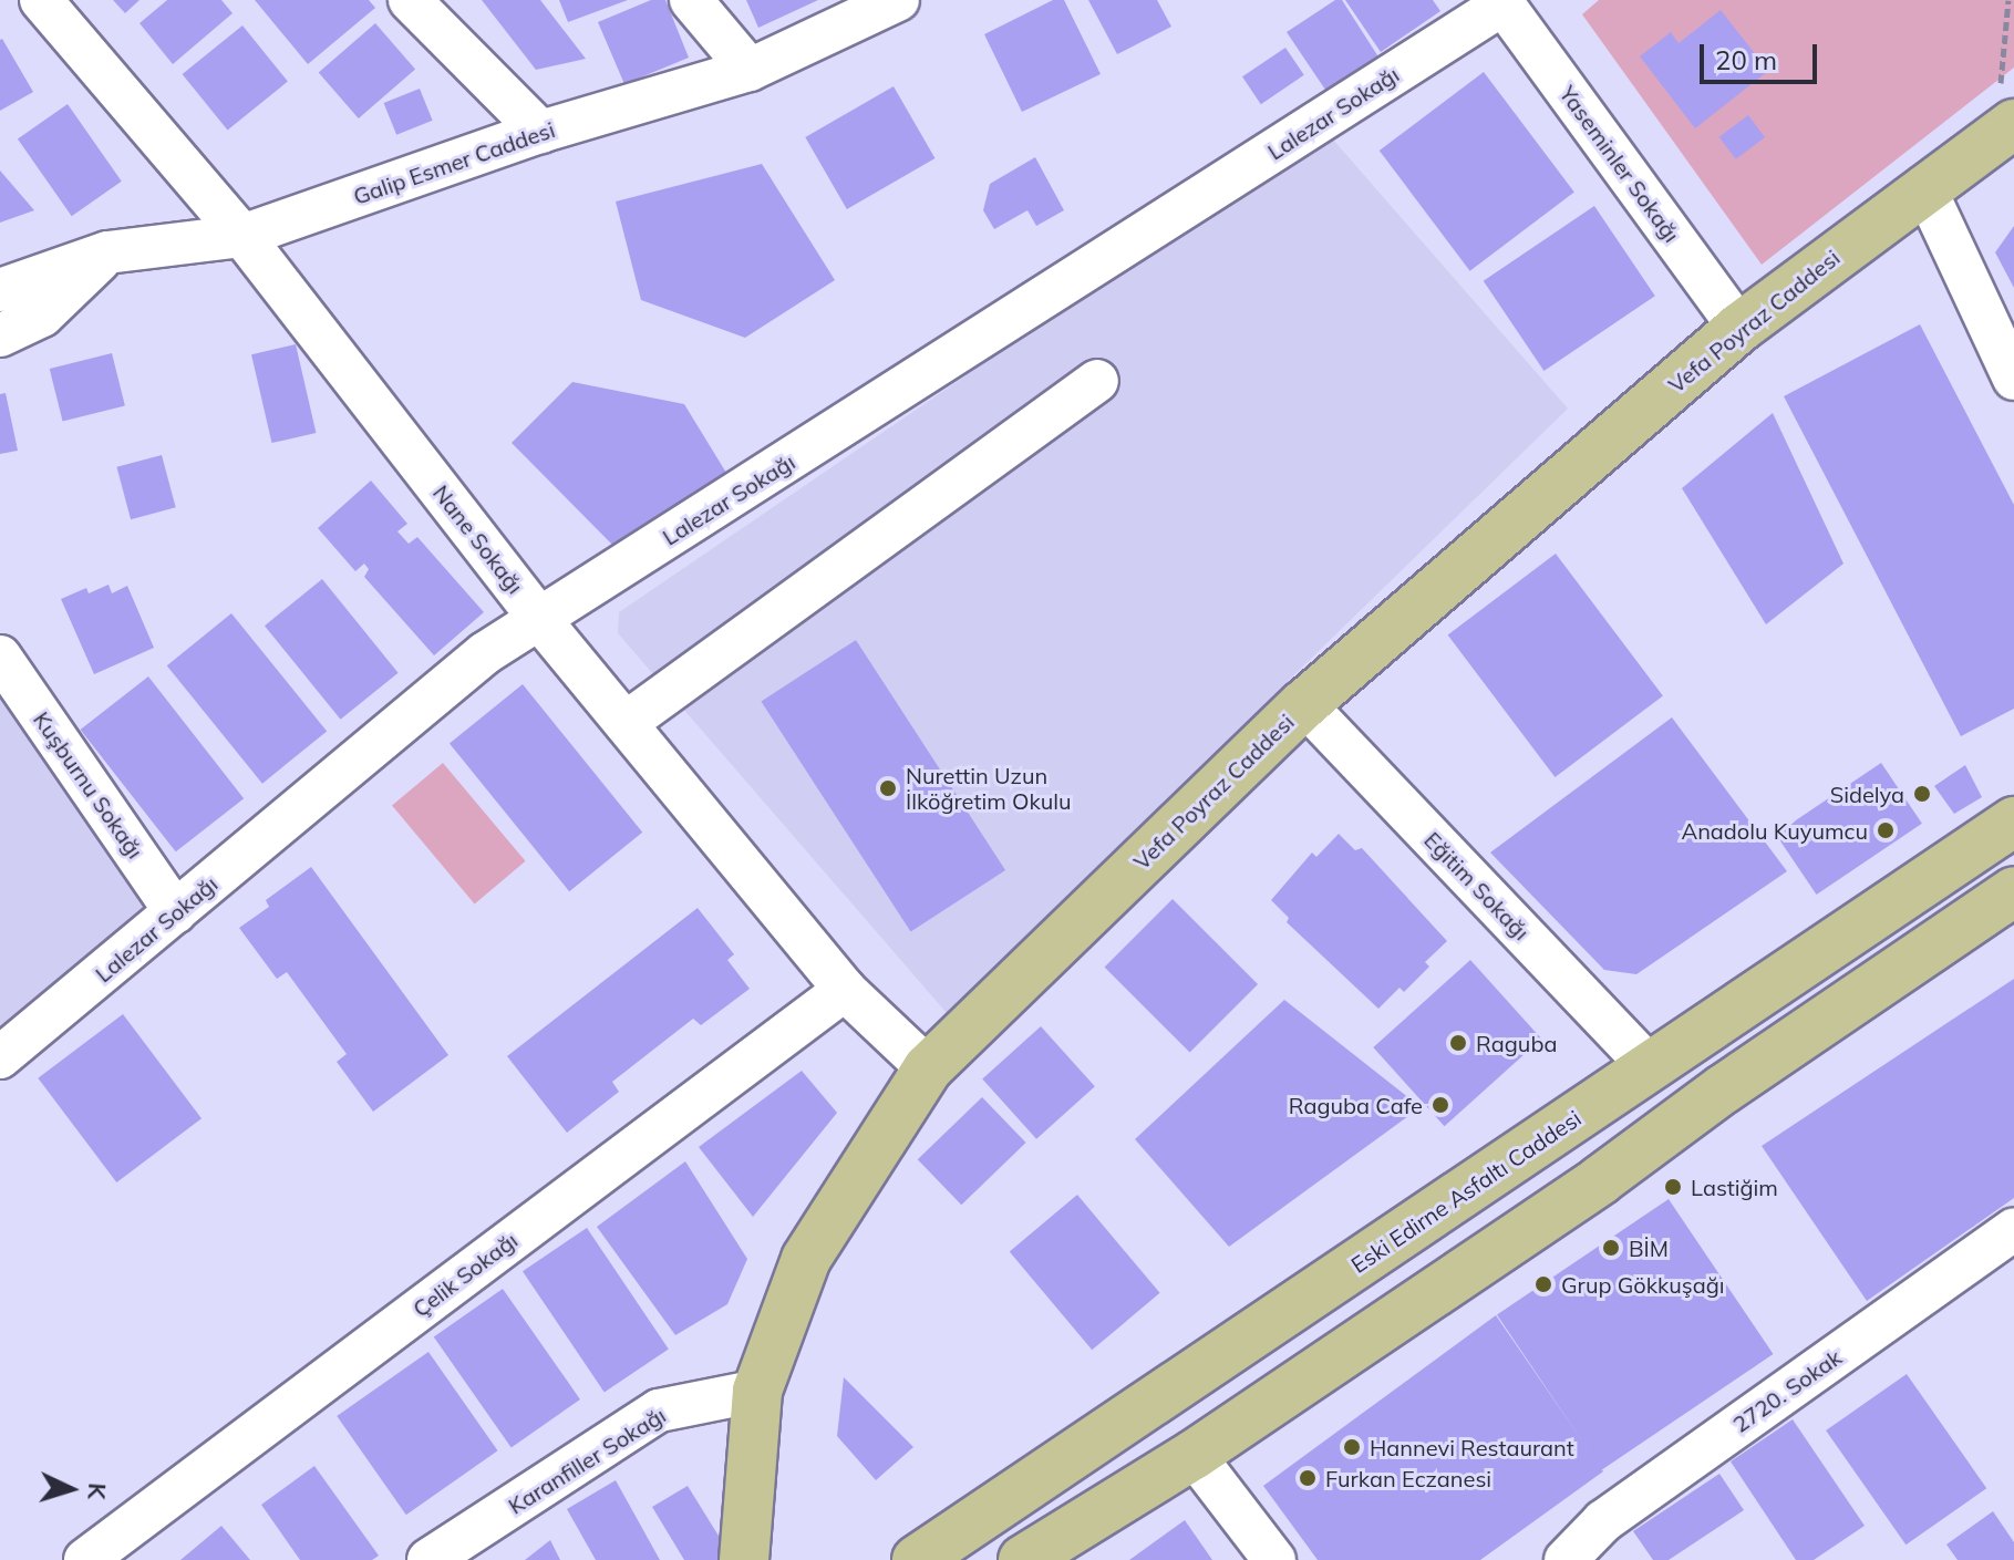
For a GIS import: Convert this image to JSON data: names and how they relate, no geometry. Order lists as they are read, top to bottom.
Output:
{
  "streets": {
    "main road": ["Vefa Poyraz Caddesi", "Eski Edirne Asfaltı Caddesi"],
    "street": [
      "Lalezar Sokağı",
      "Galip Esmer Caddesi",
      "Yaseminler Sokağı",
      "Nane Sokağı",
      "Kuşburnu Sokağı",
      "Eğitim Sokağı",
      "Çelik Sokağı",
      "2720. Sokak",
      "Karanfiller Sokağı"
    ]
  },
  "crossings": [
    ["Lalezar Sokağı", "Yaseminler Sokağı"],
    ["Lalezar Sokağı", "Nane Sokağı"],
    ["Lalezar Sokağı", "Kuşburnu Sokağı"],
    ["Galip Esmer Caddesi", "Nane Sokağı"],
    ["Yaseminler Sokağı", "Vefa Poyraz Caddesi"],
    ["Vefa Poyraz Caddesi", "Nane Sokağı"],
    ["Vefa Poyraz Caddesi", "Eğitim Sokağı"],
    ["Vefa Poyraz Caddesi", "Karanfiller Sokağı"],
    ["Nane Sokağı", "Çelik Sokağı"],
    ["Eğitim Sokağı", "Eski Edirne Asfaltı Caddesi"]
  ],
  "places": [
    "Nurettin Uzun İlköğretim Okulu",
    "Sidelya",
    "Anadolu Kuyumcu",
    "Raguba",
    "Raguba Cafe",
    "Lastiğim",
    "BİM",
    "Grup Gökkuşağı",
    "Hannevi Restaurant",
    "Furkan Eczanesi"
  ],
  "scale_bar": "20 m",
  "north": "right"
}
